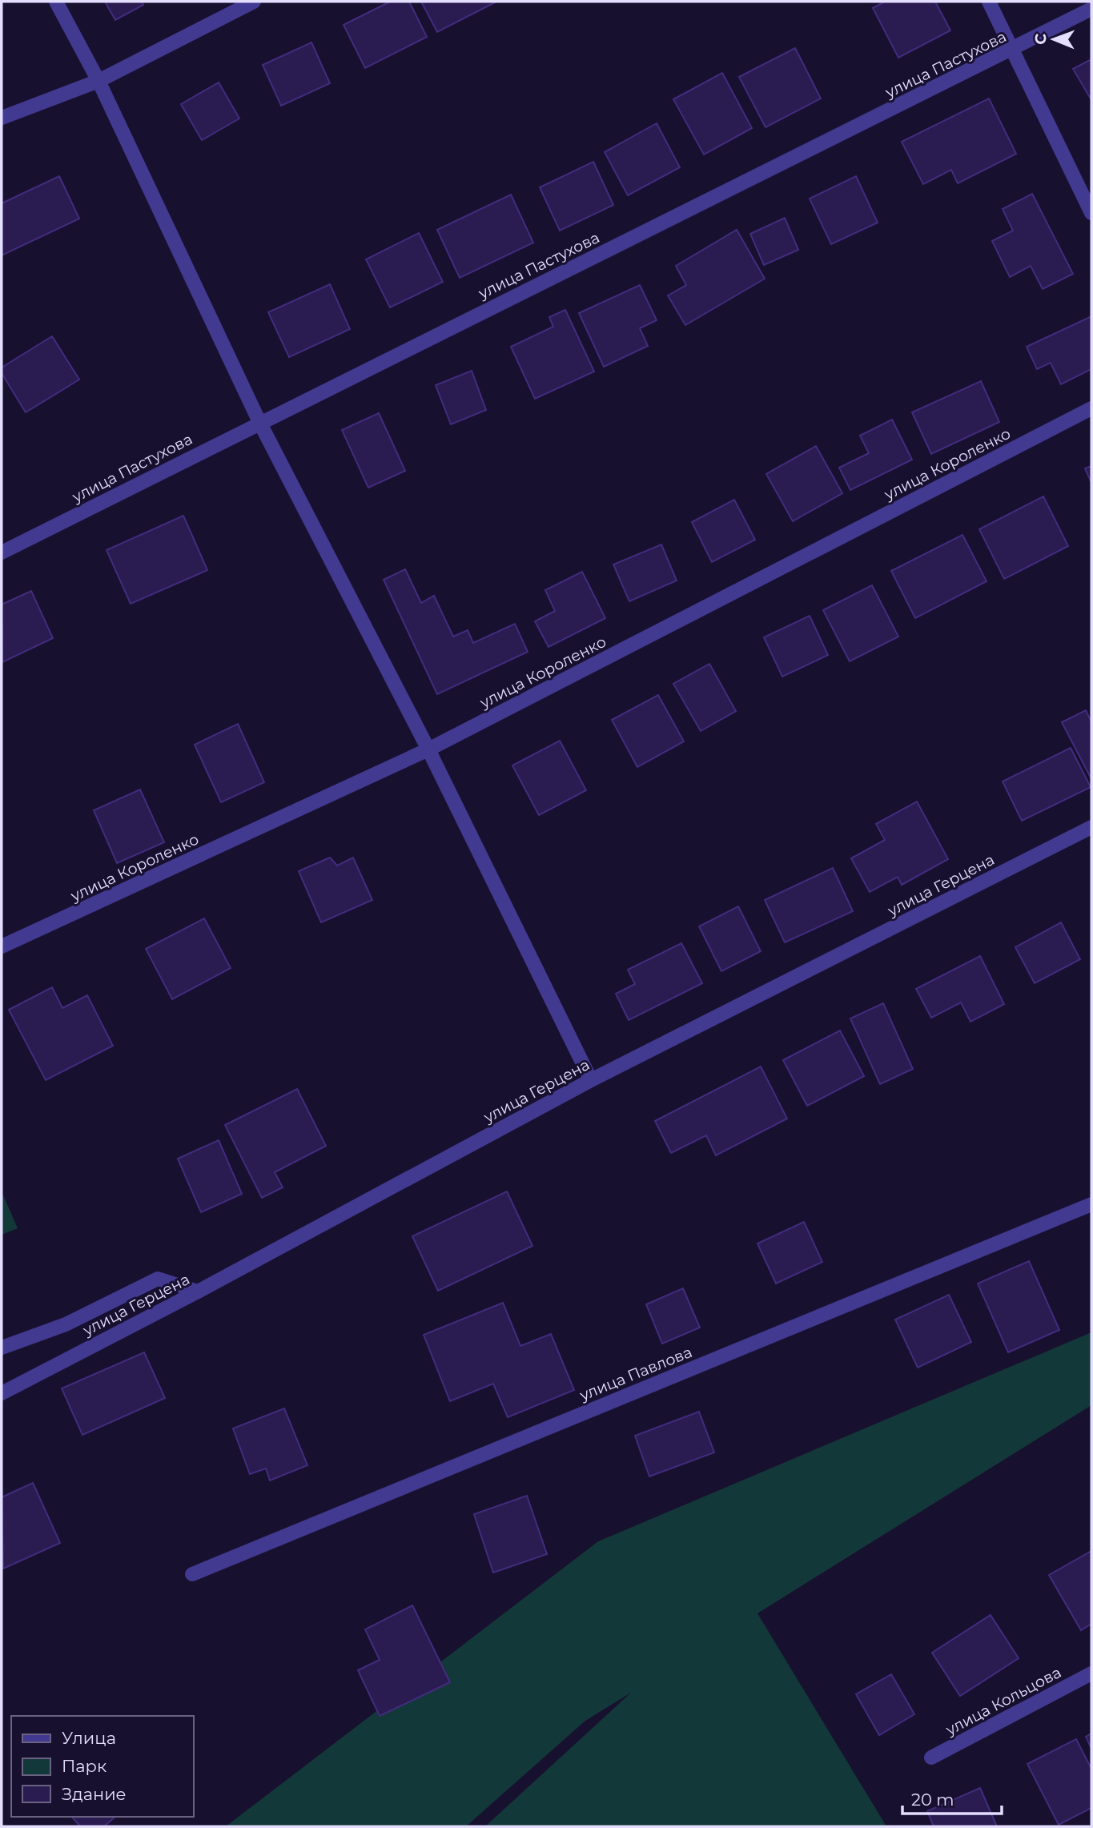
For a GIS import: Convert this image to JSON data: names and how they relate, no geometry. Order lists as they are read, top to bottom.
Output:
{
  "streets": {
    "street": [
      "улица Пастухова",
      "улица Короленко",
      "улица Герцена",
      "улица Павлова",
      "улица Кольцова"
    ]
  },
  "legend": ["Улица", "Парк", "Здание"],
  "scale_bar": "20 m",
  "north": "left"
}
